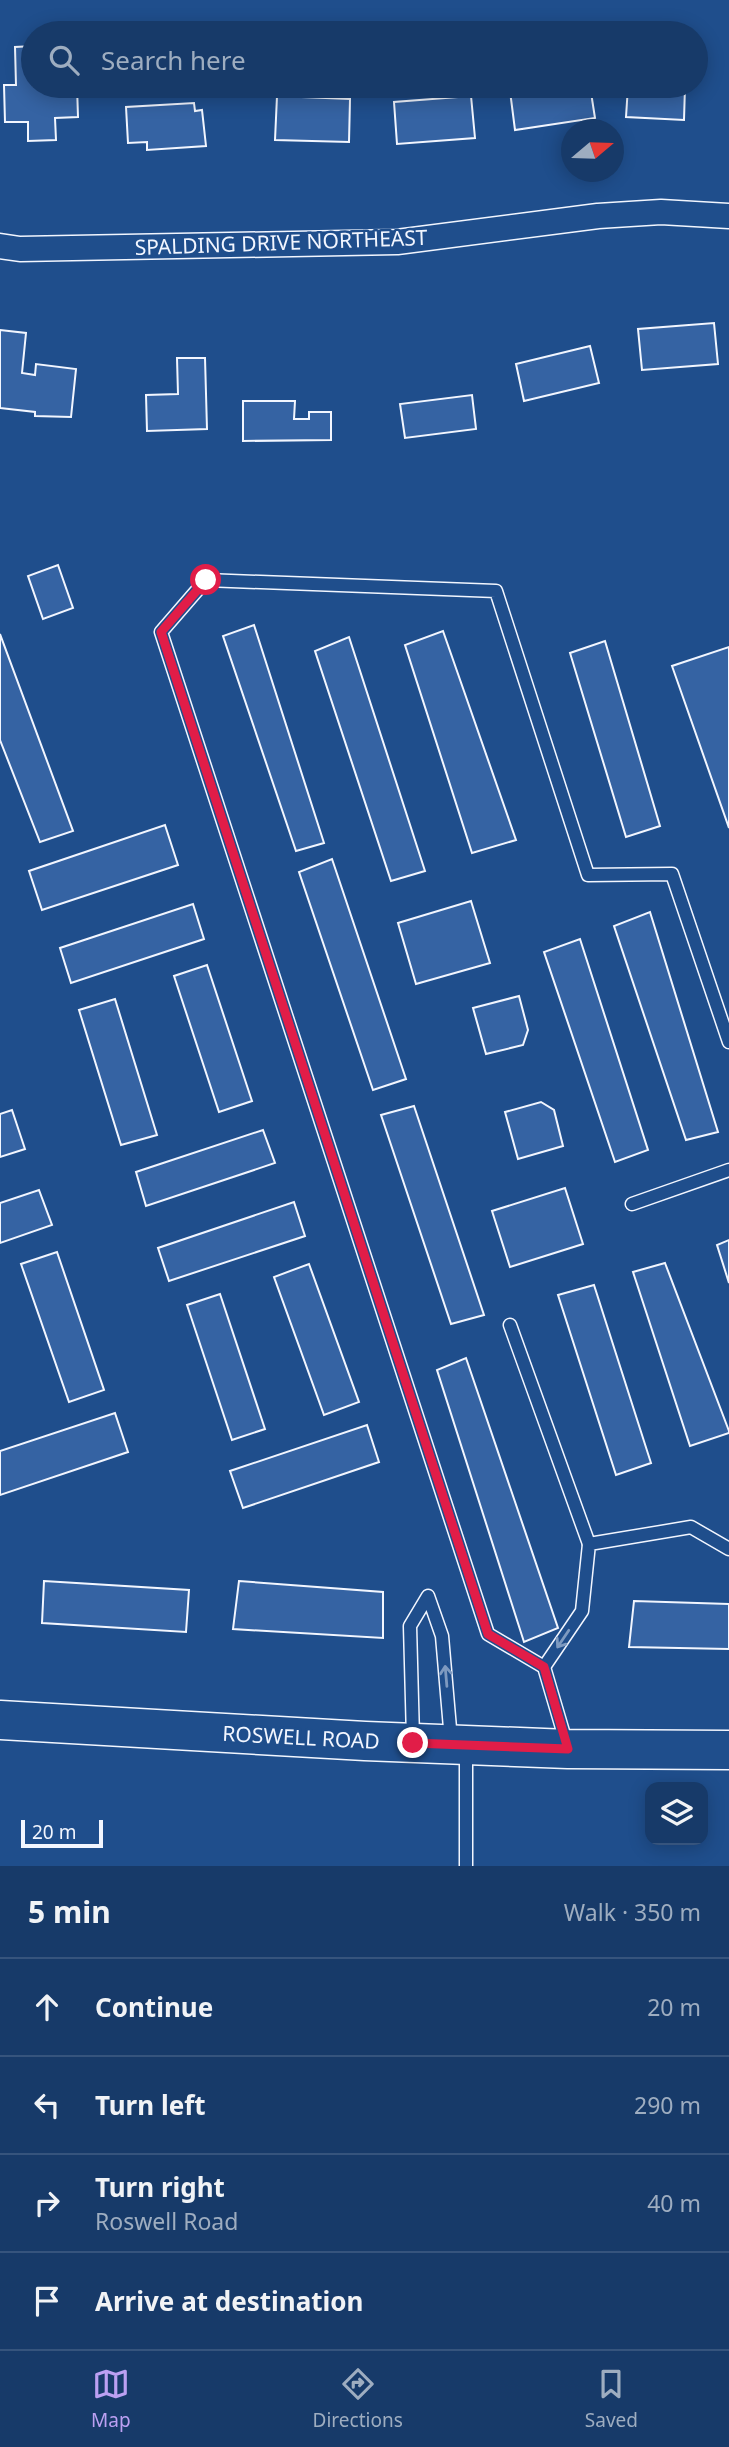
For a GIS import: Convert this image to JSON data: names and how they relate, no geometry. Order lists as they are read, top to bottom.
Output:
{
  "streets": {
    "main road": ["ROSWELL ROAD"],
    "street": ["SPALDING DRIVE NORTHEAST"]
  },
  "scale_bar": "20 m",
  "north": "right",
  "page": {
    "search": "Search here",
    "scale": "20 m",
    "heading": ["5 min", "Walk · 350 m"],
    "list": [
      ["Continue", "20 m"],
      ["Turn left", "290 m"],
      ["Turn right", "Roswell Road", "40 m"],
      "Arrive at destination"
    ],
    "nav": ["Map", "Directions", "Saved"]
  }
}
